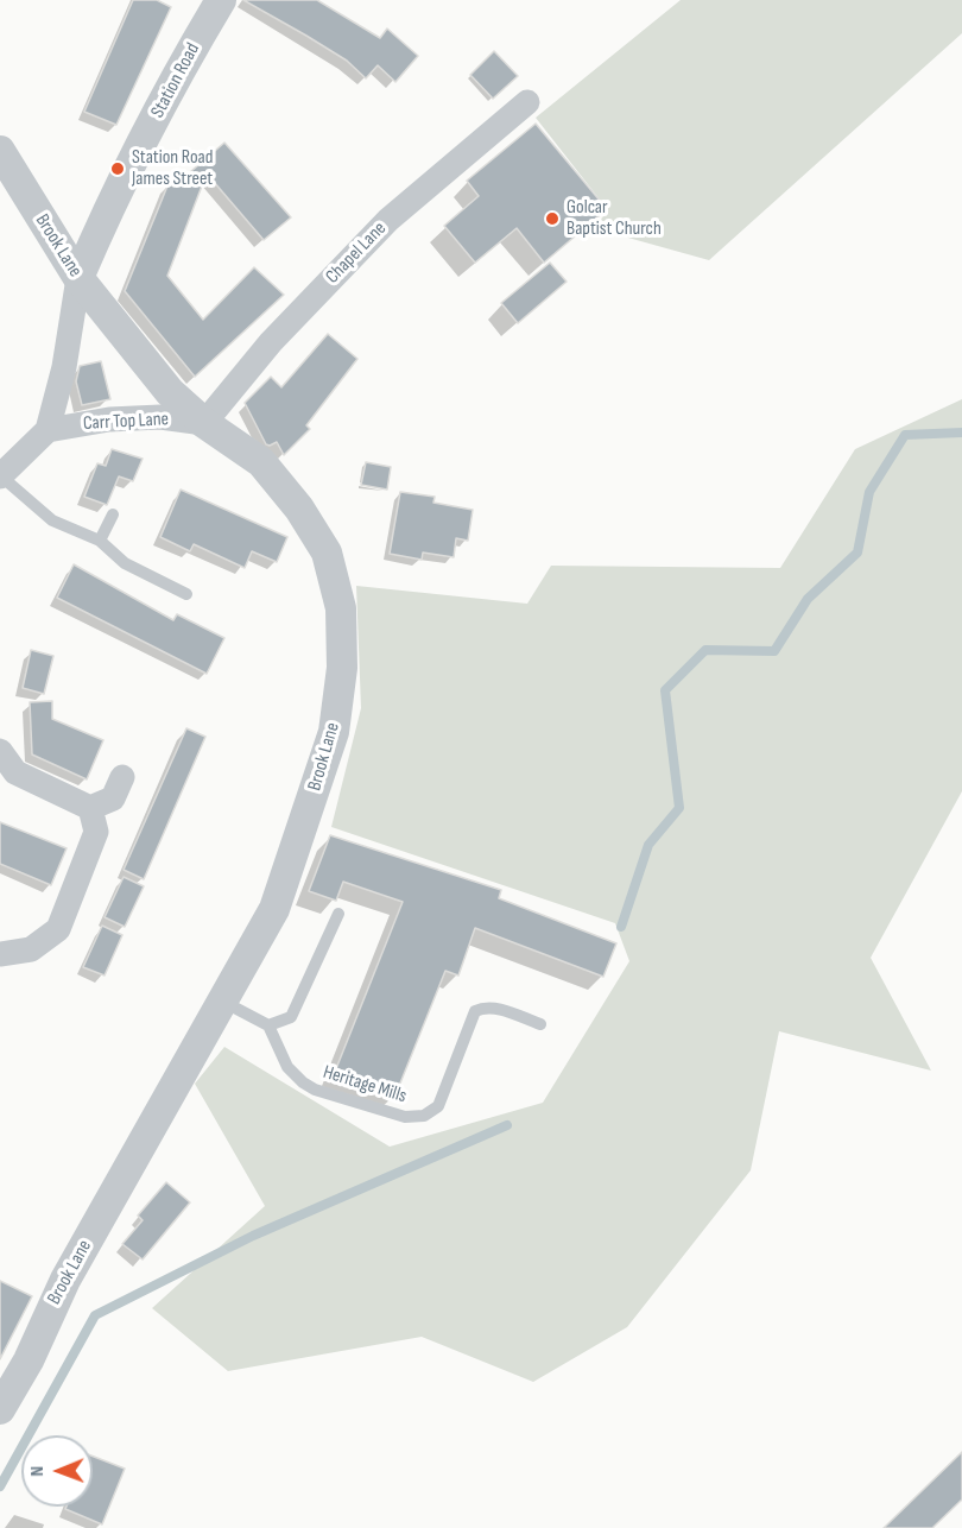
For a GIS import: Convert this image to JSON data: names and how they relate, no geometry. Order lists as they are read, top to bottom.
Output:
{
  "streets": {
    "street": [
      "Station Road",
      "Brook Lane",
      "Chapel Lane",
      "Carr Top Lane"
    ],
    "lane": ["Heritage Mills"]
  },
  "crossings": [
    ["Station Road", "Brook Lane"],
    ["Brook Lane", "Chapel Lane"],
    ["Brook Lane", "Carr Top Lane"],
    ["Chapel Lane", "Carr Top Lane"]
  ],
  "places": ["Station Road James Street", "Golcar Baptist Church"],
  "north": "left"
}
